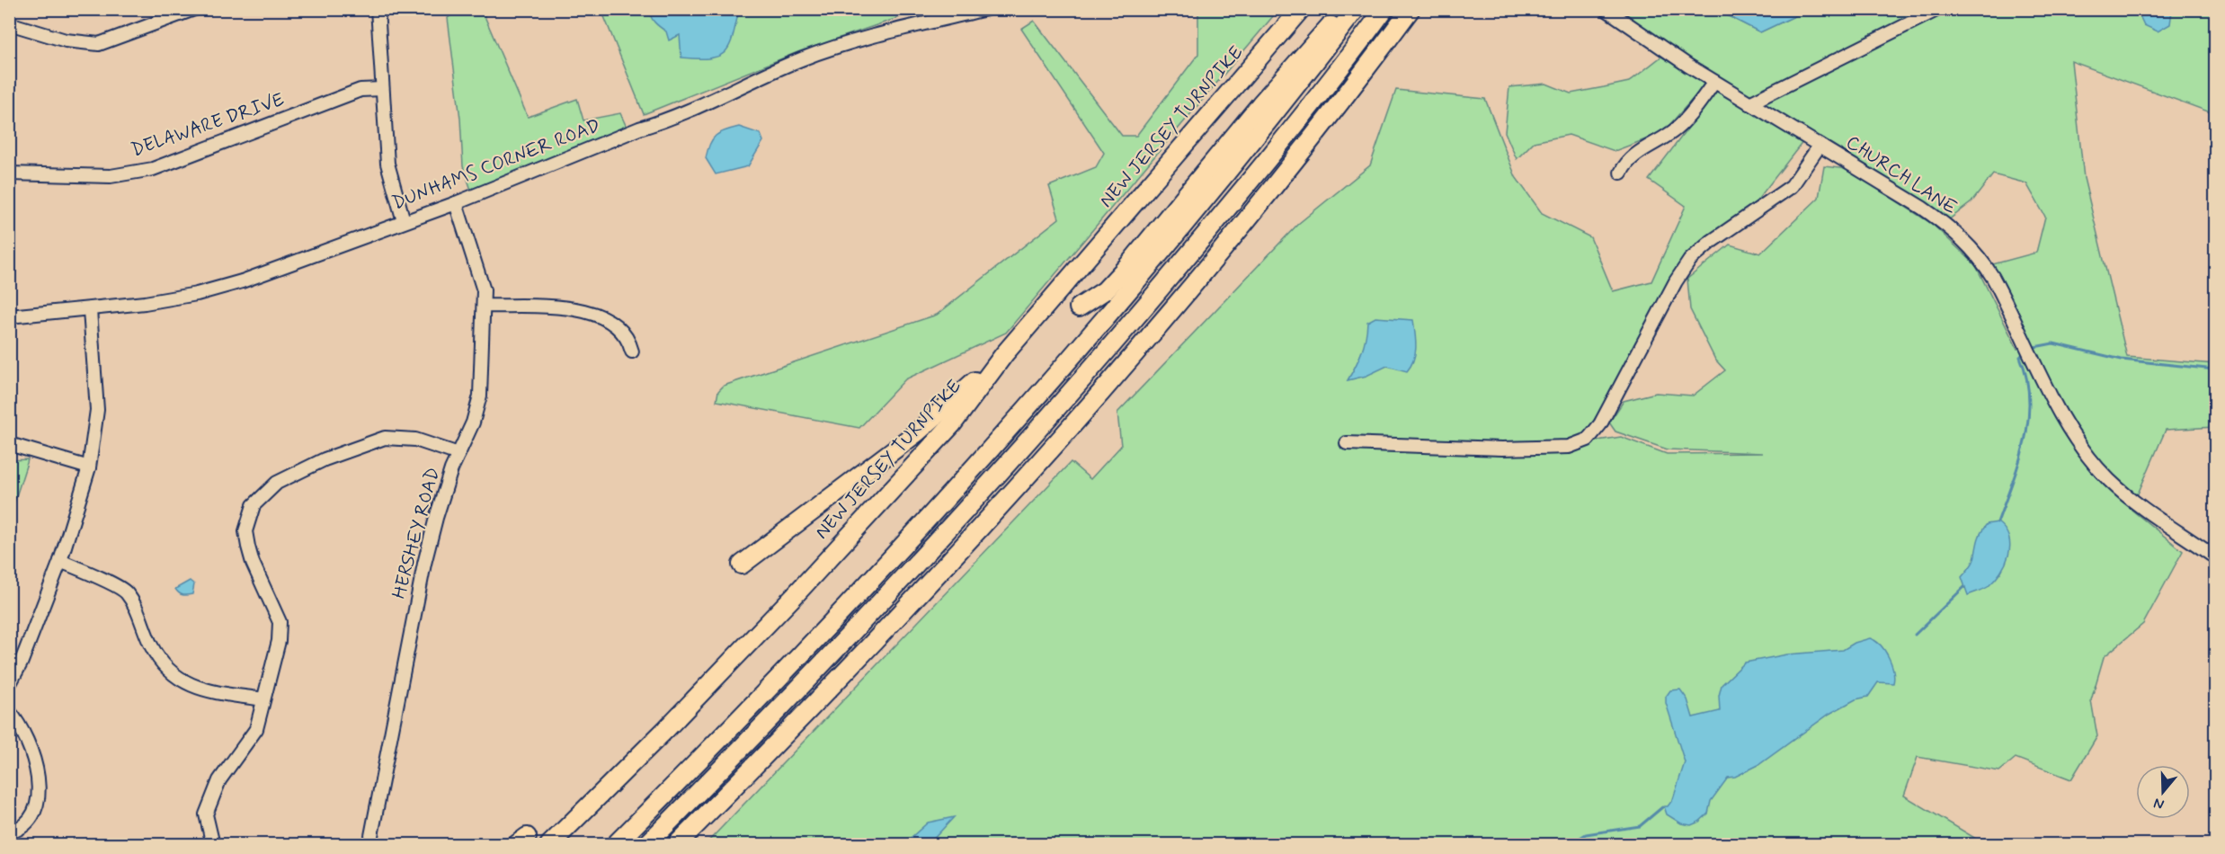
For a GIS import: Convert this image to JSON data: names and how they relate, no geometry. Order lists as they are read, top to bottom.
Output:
{
  "streets": {
    "highway": ["NEW JERSEY TURNPIKE"],
    "street": [
      "DELAWARE DRIVE",
      "DUNHAMS CORNER ROAD",
      "CHURCH LANE",
      "HERSHEY ROAD"
    ]
  },
  "crossings": [
    ["DUNHAMS CORNER ROAD", "HERSHEY ROAD"]
  ],
  "north": "bottom"
}
